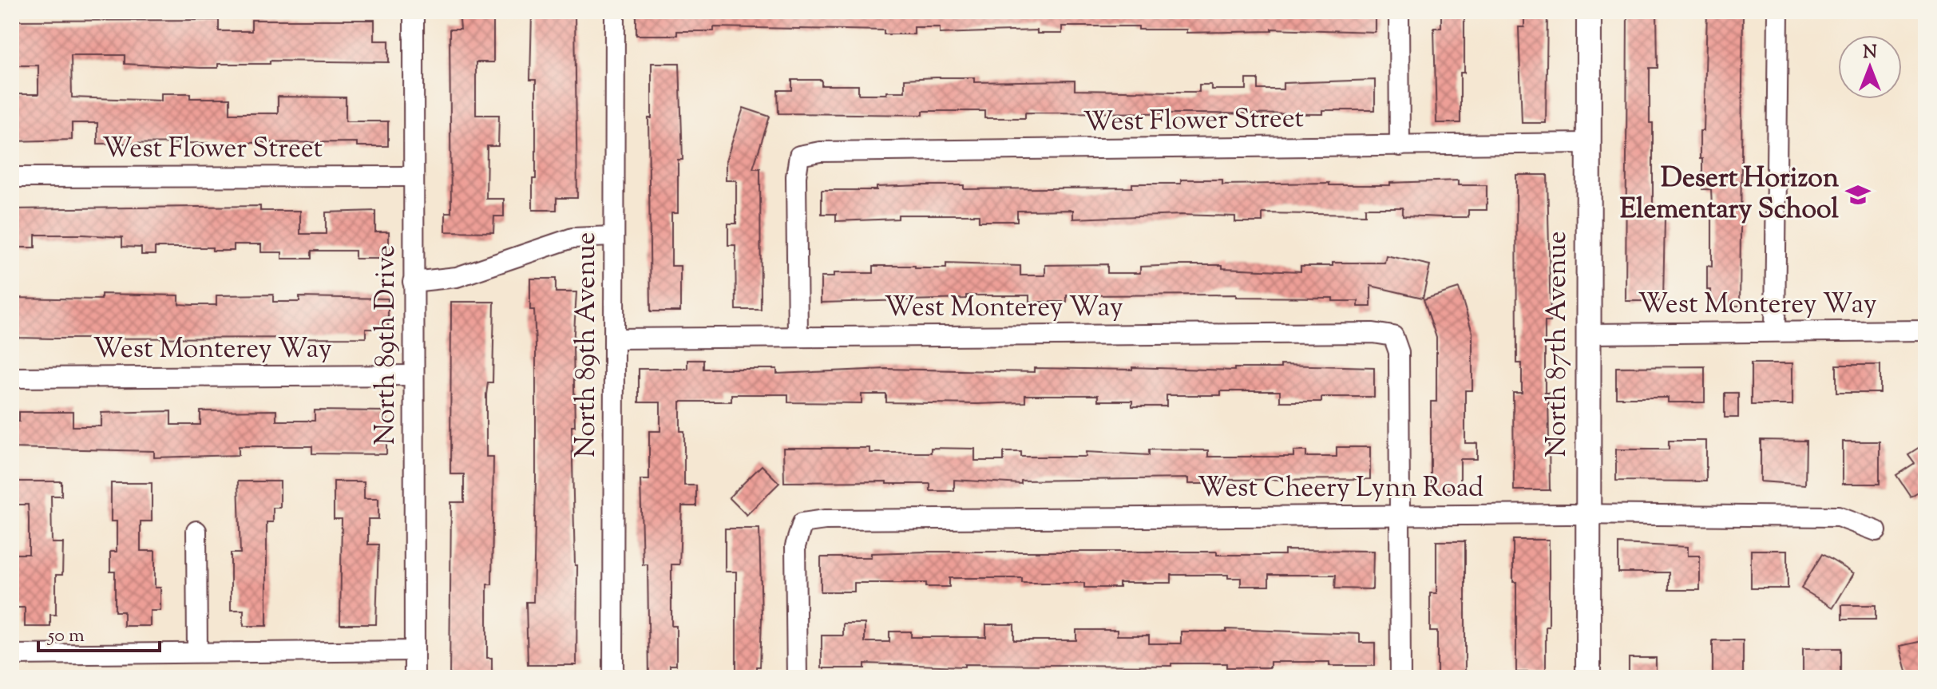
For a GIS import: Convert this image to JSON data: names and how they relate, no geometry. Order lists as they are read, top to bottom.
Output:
{
  "streets": {
    "street": [
      "West Flower Street",
      "West Monterey Way",
      "North 87th Avenue",
      "North 89th Drive",
      "North 89th Avenue",
      "West Cheery Lynn Road"
    ]
  },
  "crossings": [
    ["West Flower Street", "West Monterey Way"],
    ["West Flower Street", "North 87th Avenue"],
    ["West Flower Street", "North 89th Drive"],
    ["West Monterey Way", "North 87th Avenue"],
    ["West Monterey Way", "North 89th Drive"],
    ["West Monterey Way", "North 89th Avenue"],
    ["West Monterey Way", "West Cheery Lynn Road"],
    ["North 87th Avenue", "West Cheery Lynn Road"]
  ],
  "places": {
    "school or university": ["Desert Horizon Elementary School"]
  },
  "scale_bar": "50 m",
  "north": "top"
}
